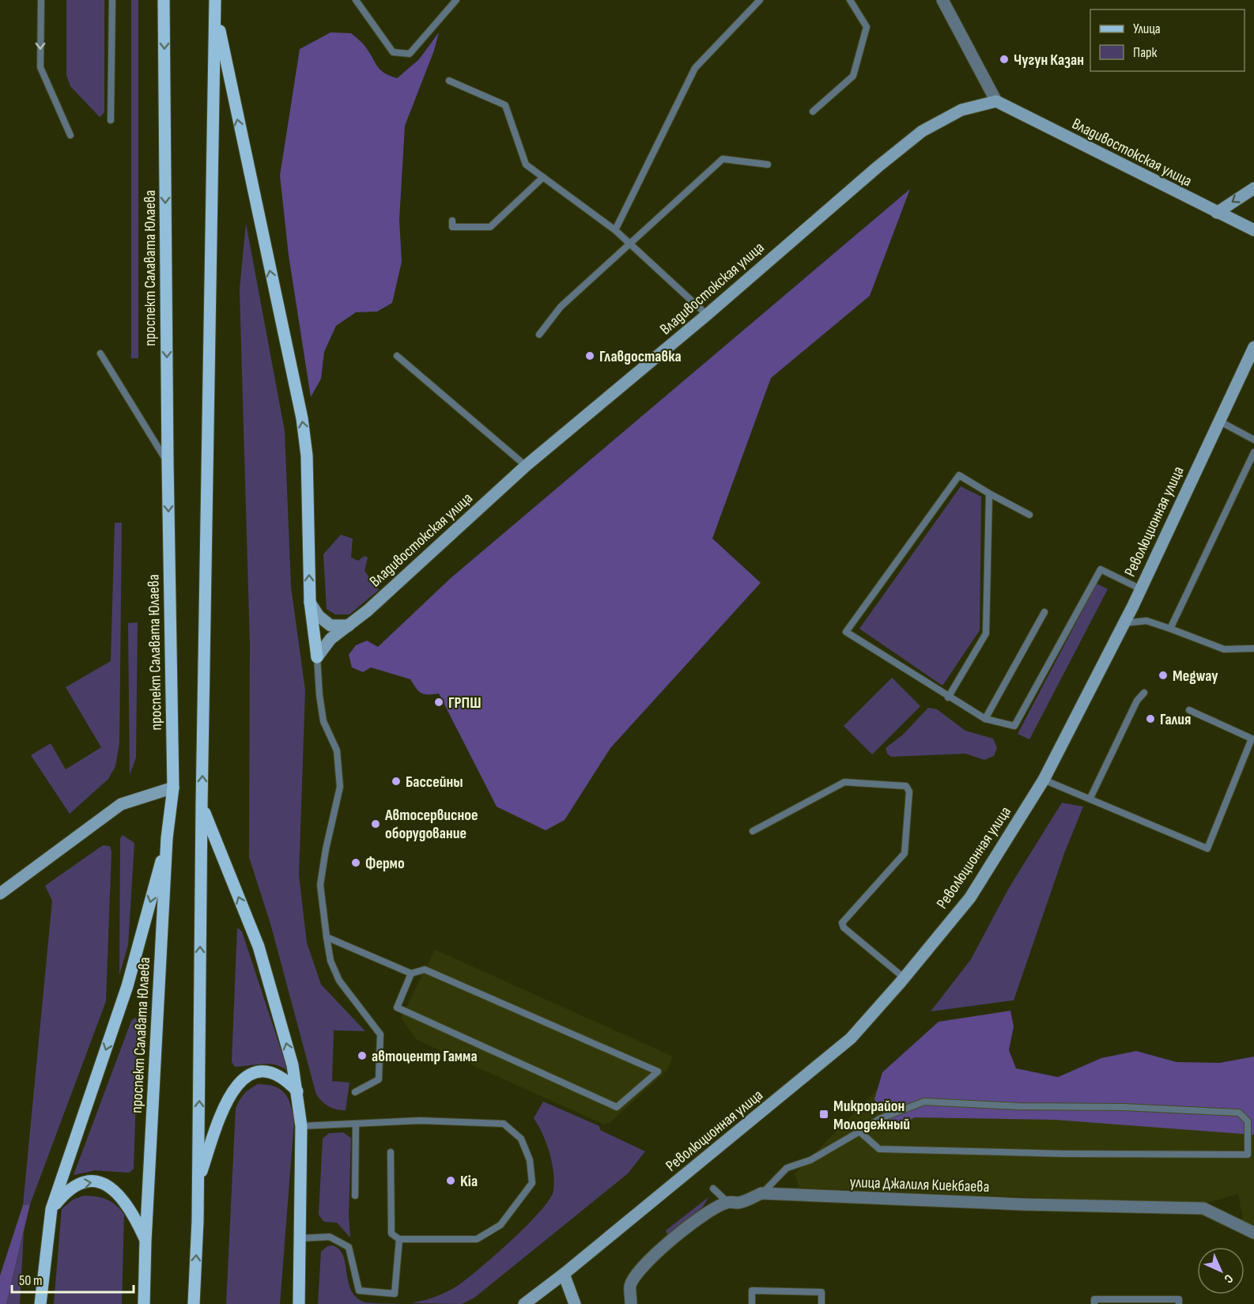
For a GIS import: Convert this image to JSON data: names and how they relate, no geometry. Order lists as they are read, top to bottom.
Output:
{
  "streets": {
    "main road": ["Владивостокская улица", "проспект Салавата Юлаева", "Революционная улица"],
    "street": ["улица Джалиля Киекбаева"]
  },
  "places": {
    "other": [
      "Чугун Казан",
      "Главдоставка",
      "Megway",
      "ГРПШ",
      "Галия",
      "Бассейны",
      "Автосервисное оборудование",
      "Фермо",
      "автоцентр Гамма",
      "Kia"
    ],
    "transit": ["Микрорайон Молодежный"]
  },
  "legend": ["Улица", "Парк"],
  "scale_bar": "50 m",
  "north": "bottom right"
}
